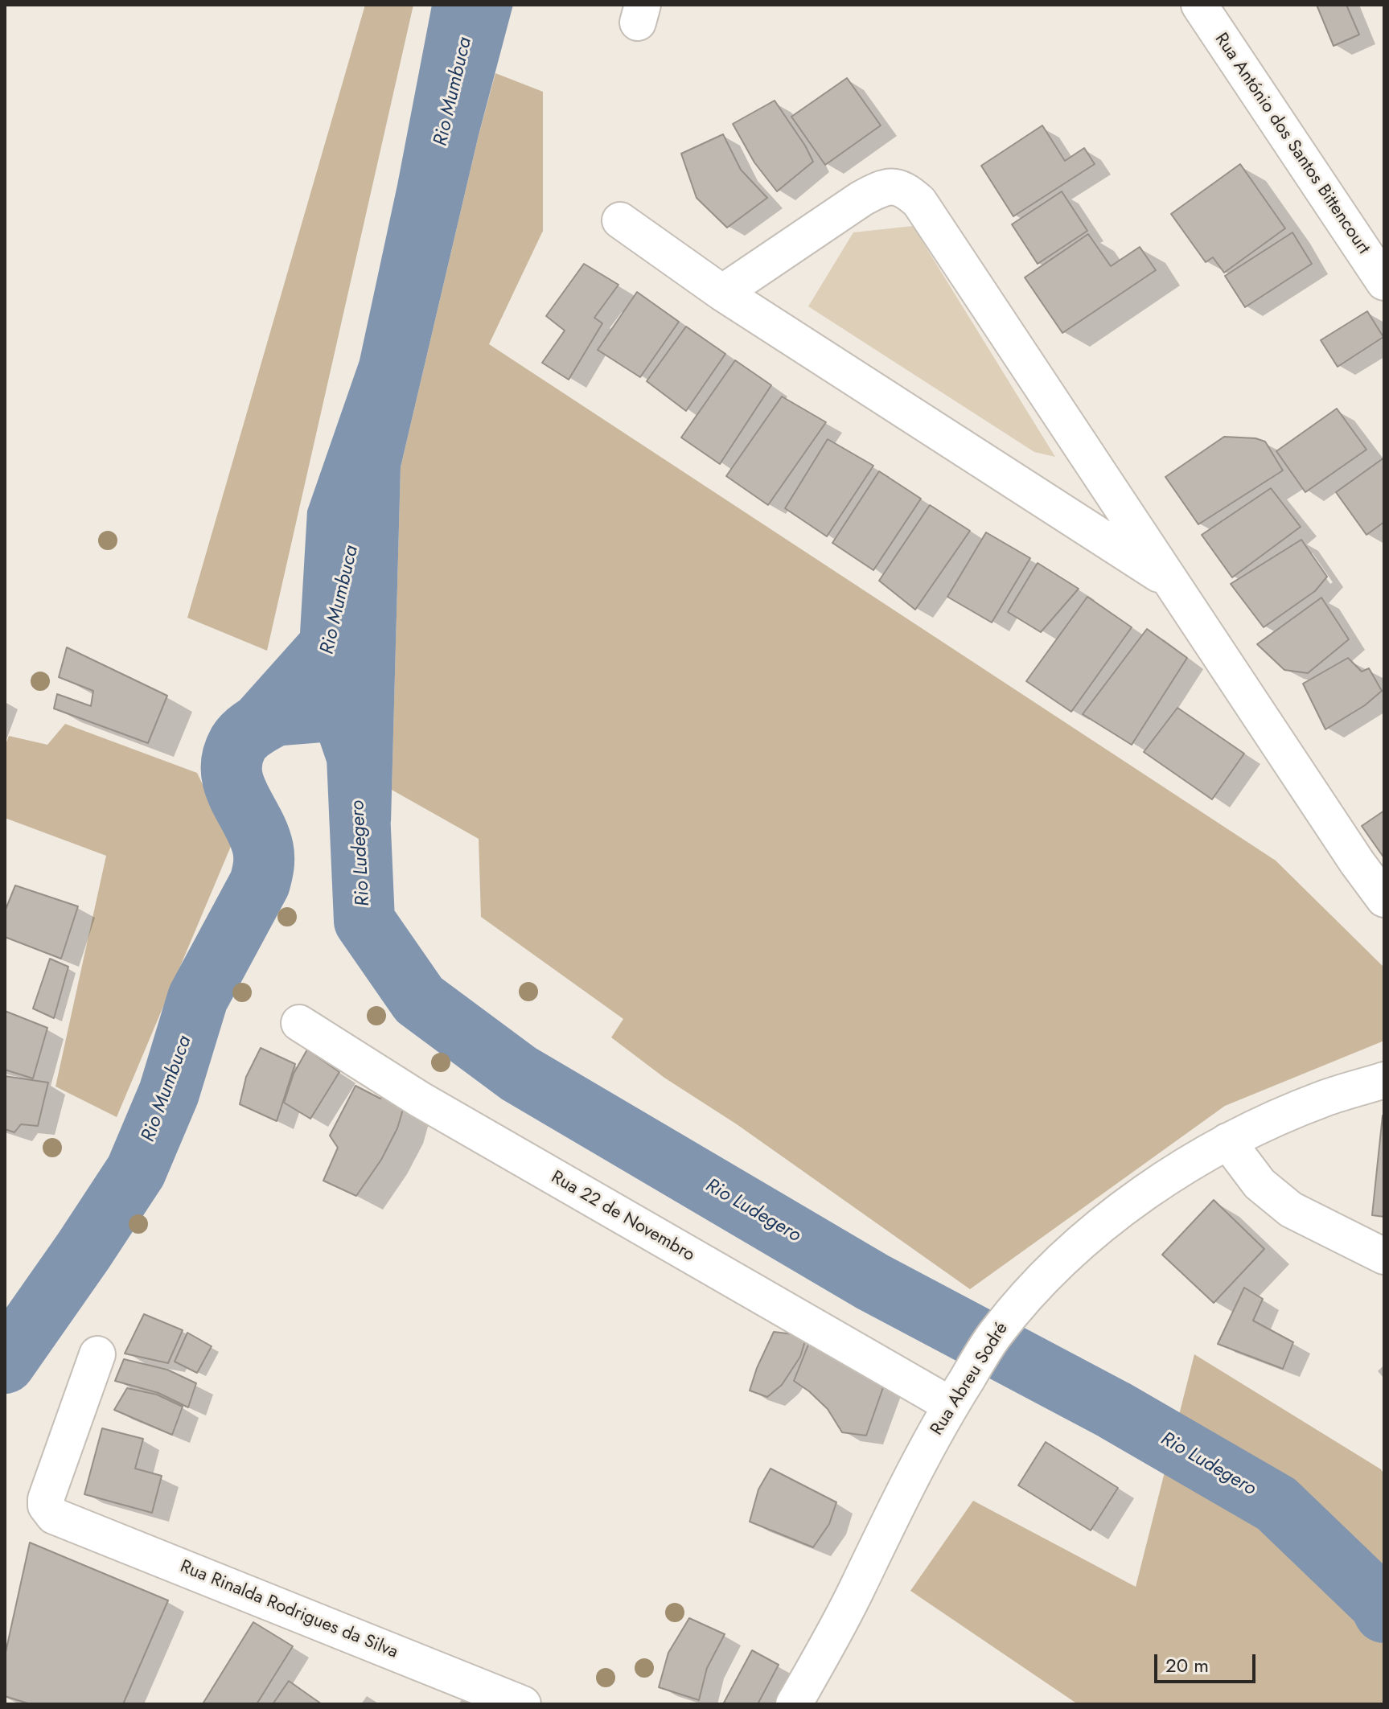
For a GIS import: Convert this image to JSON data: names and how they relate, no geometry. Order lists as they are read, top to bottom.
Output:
{
  "streets": {
    "street": [
      "Rua António dos Santos Bittencourt",
      "Rua 22 de Novembro",
      "Rua Abreu Sodré",
      "Rua Rinalda Rodrigues da Silva"
    ]
  },
  "crossings": [
    ["Rua 22 de Novembro", "Rua Abreu Sodré"]
  ],
  "water": ["Rio Mumbuca", "Rio Ludegero"],
  "scale_bar": "20 m"
}
